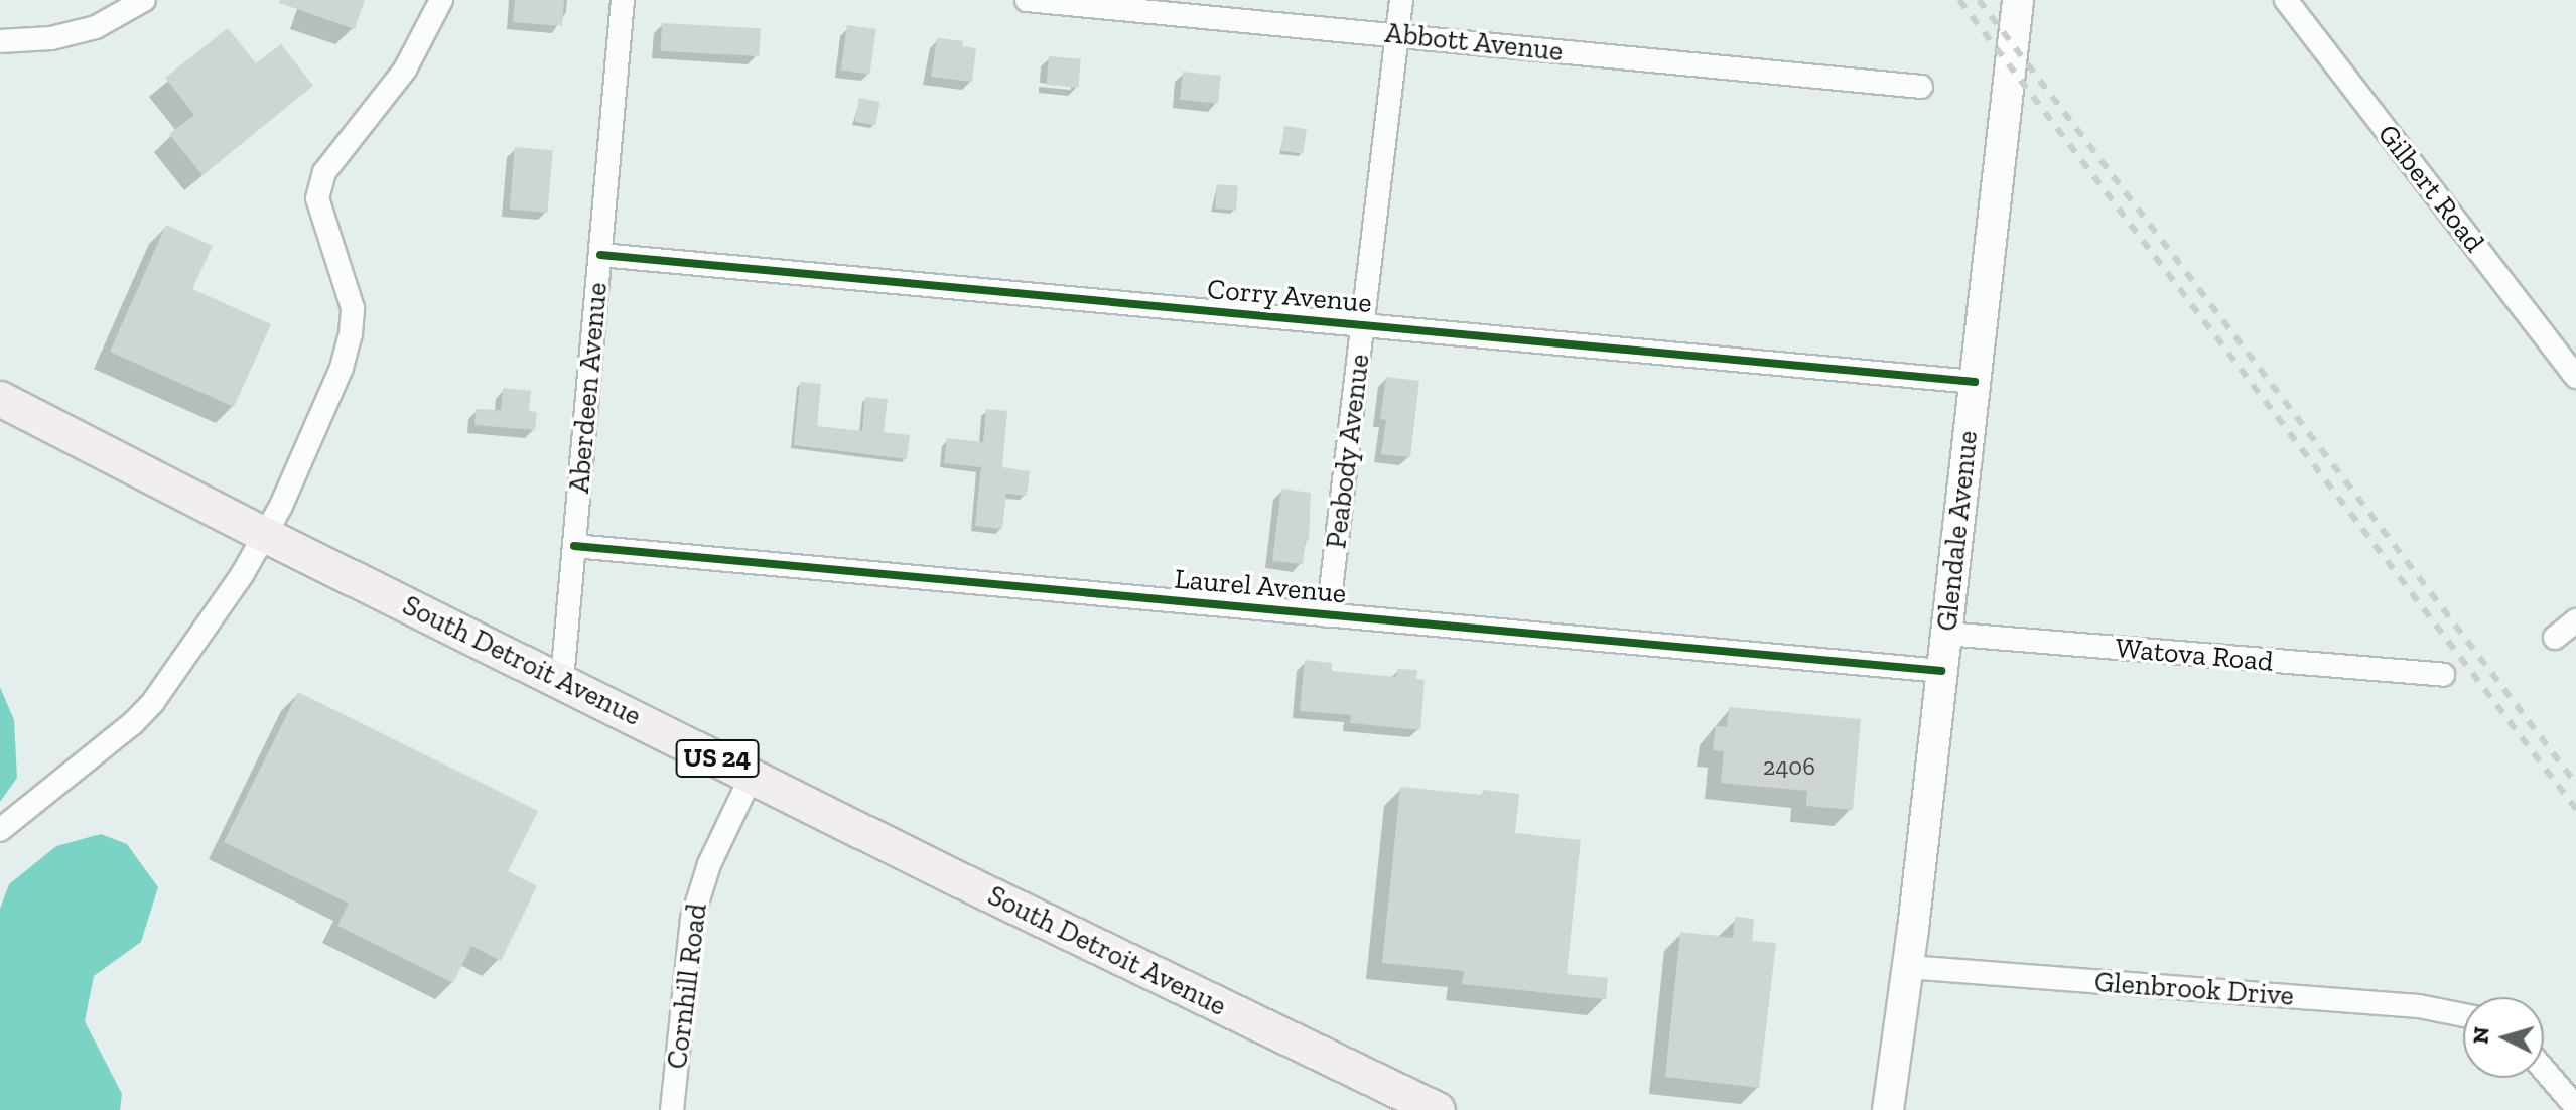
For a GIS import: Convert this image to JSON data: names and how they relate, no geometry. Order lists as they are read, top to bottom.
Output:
{
  "streets": {
    "main road": ["Glendale Avenue", "South Detroit Avenue", "US 24"],
    "street": [
      "Abbott Avenue",
      "Gilbert Road",
      "Corry Avenue",
      "Aberdeen Avenue",
      "Peabody Avenue",
      "Laurel Avenue",
      "Watova Road",
      "Cornhill Road",
      "Glenbrook Drive"
    ]
  },
  "crossings": [
    ["Abbott Avenue", "Peabody Avenue"],
    ["Corry Avenue", "Aberdeen Avenue"],
    ["Corry Avenue", "Peabody Avenue"],
    ["Corry Avenue", "Glendale Avenue"],
    ["Aberdeen Avenue", "Laurel Avenue"],
    ["Aberdeen Avenue", "South Detroit Avenue"],
    ["Peabody Avenue", "Laurel Avenue"],
    ["Glendale Avenue", "Laurel Avenue"],
    ["Glendale Avenue", "Watova Road"],
    ["Glendale Avenue", "Glenbrook Drive"],
    ["South Detroit Avenue", "Cornhill Road"]
  ],
  "house_numbers": ["2406"],
  "north": "left"
}
